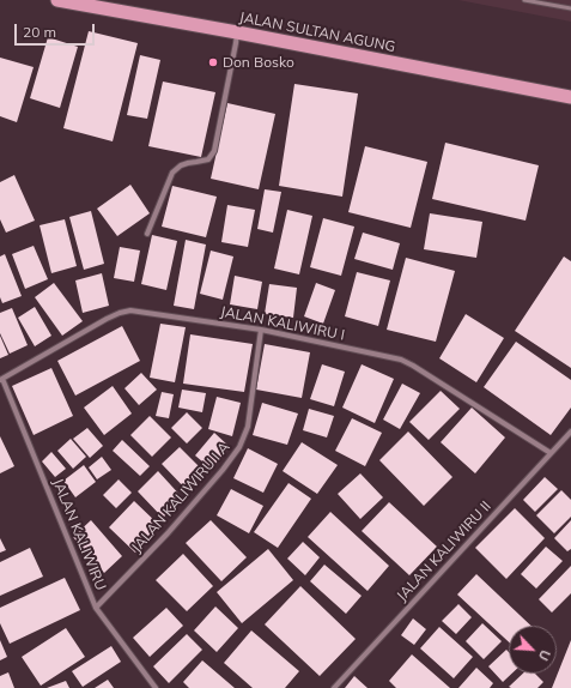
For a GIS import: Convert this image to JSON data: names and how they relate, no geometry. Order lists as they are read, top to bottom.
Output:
{
  "streets": {
    "highway": ["JALAN SULTAN AGUNG"],
    "street": [
      "JALAN KALIWIRU I",
      "JALAN KALIWIRU I A",
      "JALAN KALIWIRU",
      "JALAN KALIWIRU II"
    ]
  },
  "crossings": [
    ["JALAN KALIWIRU I", "JALAN KALIWIRU I A"],
    ["JALAN KALIWIRU I", "JALAN KALIWIRU"],
    ["JALAN KALIWIRU I", "JALAN KALIWIRU II"],
    ["JALAN KALIWIRU I A", "JALAN KALIWIRU"]
  ],
  "places": ["Don Bosko"],
  "scale_bar": "20 m",
  "north": "bottom right"
}
